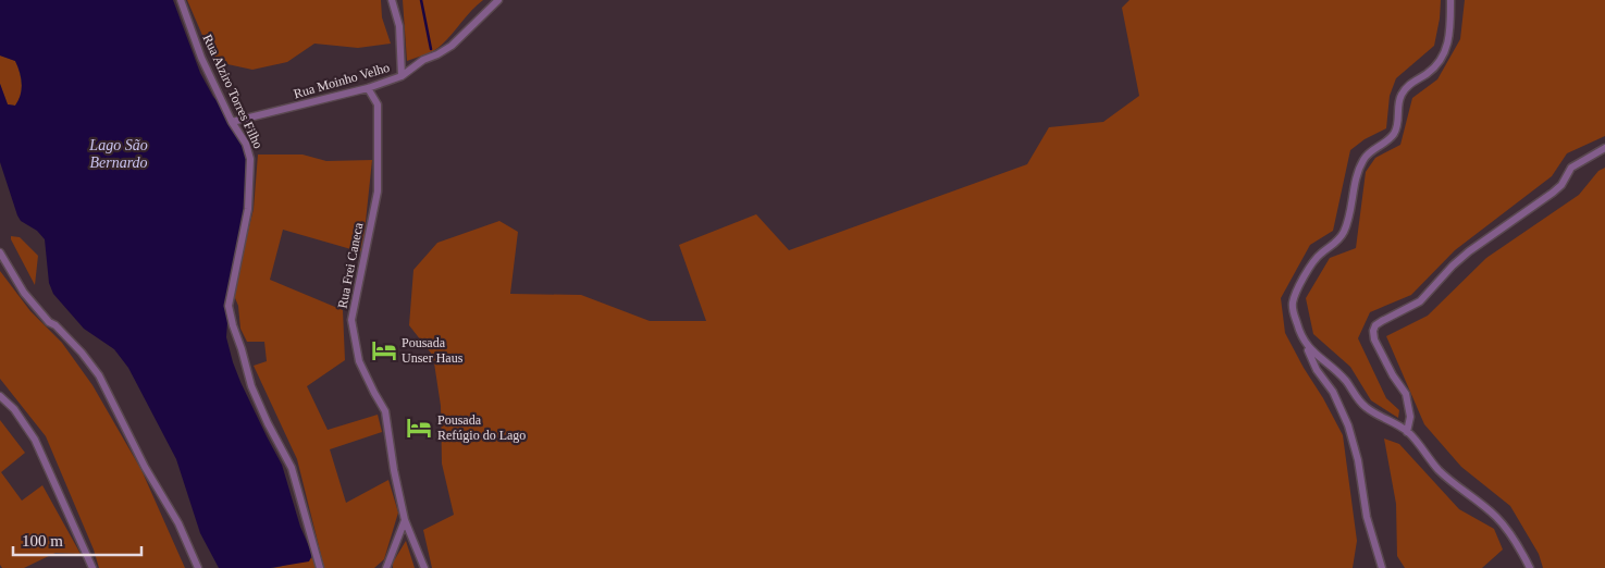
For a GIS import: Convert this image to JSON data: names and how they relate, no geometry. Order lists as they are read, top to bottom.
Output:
{
  "streets": {
    "street": ["Rua Moinho Velho", "Rua Alziro Torres Filho", "Rua Frei Caneca"]
  },
  "crossings": [
    ["Rua Moinho Velho", "Rua Alziro Torres Filho"],
    ["Rua Moinho Velho", "Rua Frei Caneca"]
  ],
  "water": ["Lago São Bernardo"],
  "places": {
    "hotel": ["Pousada Unser Haus", "Pousada Refúgio do Lago"]
  },
  "scale_bar": "100 m"
}
